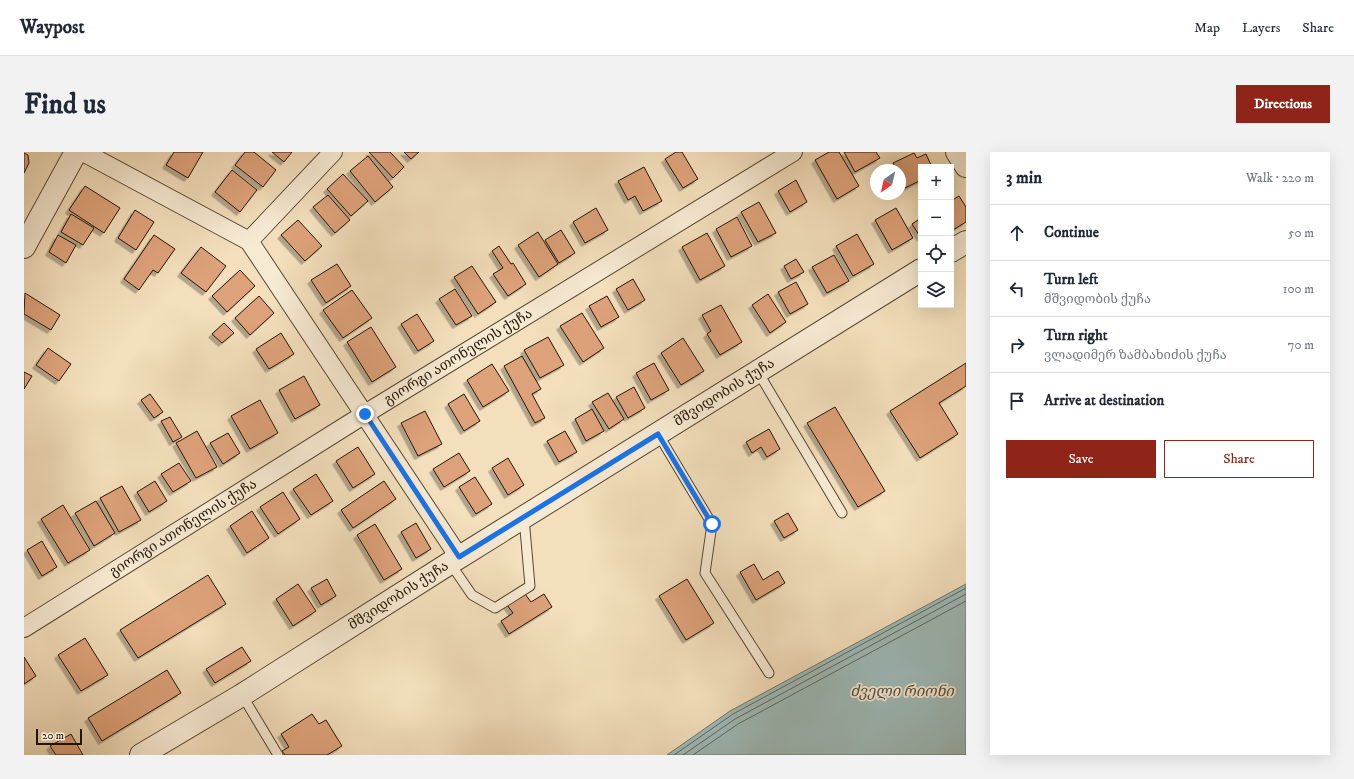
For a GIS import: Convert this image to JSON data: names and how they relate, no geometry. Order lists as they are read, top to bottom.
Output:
{
  "streets": {
    "street": ["გიორგი ათონელის ქუჩა", "მშვიდობის ქუჩა"]
  },
  "water": ["ძველი რიონი"],
  "scale_bar": "20 m",
  "north": "bottom left",
  "page": {
    "header": "Waypost",
    "nav": ["Map", "Layers", "Share"],
    "buttons": [
      "Directions",
      ["Save", "Share"]
    ],
    "title": "Find us",
    "heading": ["3 min", "Walk · 220 m"],
    "map_buttons": ["+", "−"],
    "list": [
      ["Continue", "50 m"],
      ["Turn left", "მშვიდობის ქუჩა", "100 m"],
      ["Turn right", "ვლადიმერ ზამბახიძის ქუჩა", "70 m"],
      "Arrive at destination"
    ],
    "scale": "20 m"
  }
}
